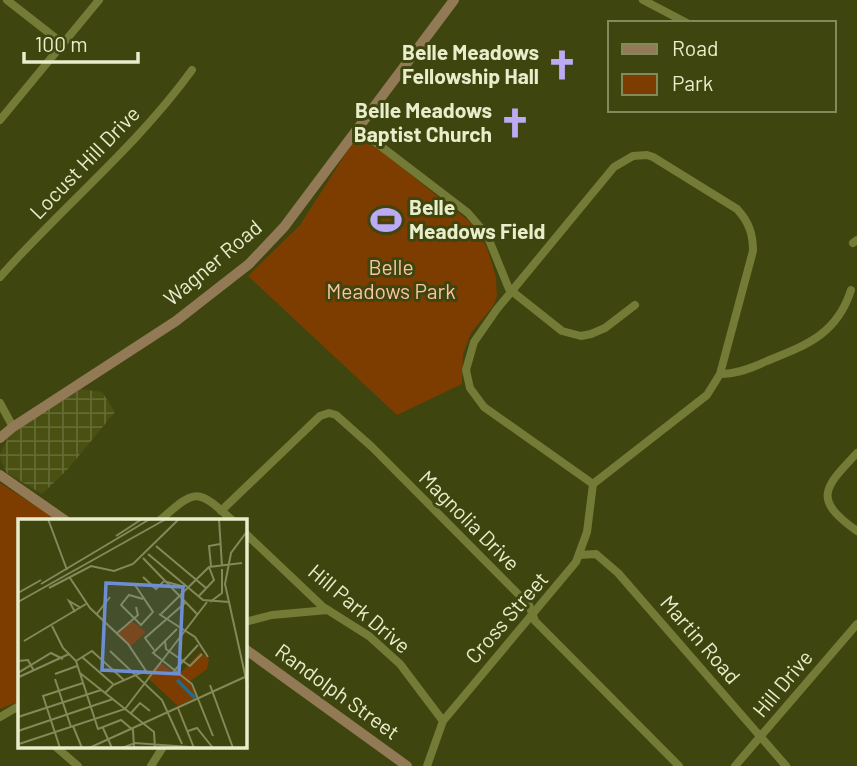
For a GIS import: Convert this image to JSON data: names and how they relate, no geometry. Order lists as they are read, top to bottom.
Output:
{
  "streets": {
    "street": [
      "Locust Hill Drive",
      "Wagner Road",
      "Magnolia Drive",
      "Hill Park Drive",
      "Cross Street",
      "Martin Road",
      "Hill Drive",
      "Randolph Street"
    ]
  },
  "crossings": [
    ["Magnolia Drive", "Cross Street"],
    ["Hill Park Drive", "Cross Street"],
    ["Cross Street", "Martin Road"],
    ["Martin Road", "Hill Drive"]
  ],
  "parks": ["Belle Meadows Park"],
  "places": {
    "church": ["Belle Meadows Fellowship Hall", "Belle Meadows Baptist Church"],
    "sports": ["Belle Meadows Field"]
  },
  "legend": ["Road", "Park"],
  "scale_bar": "100 m"
}
